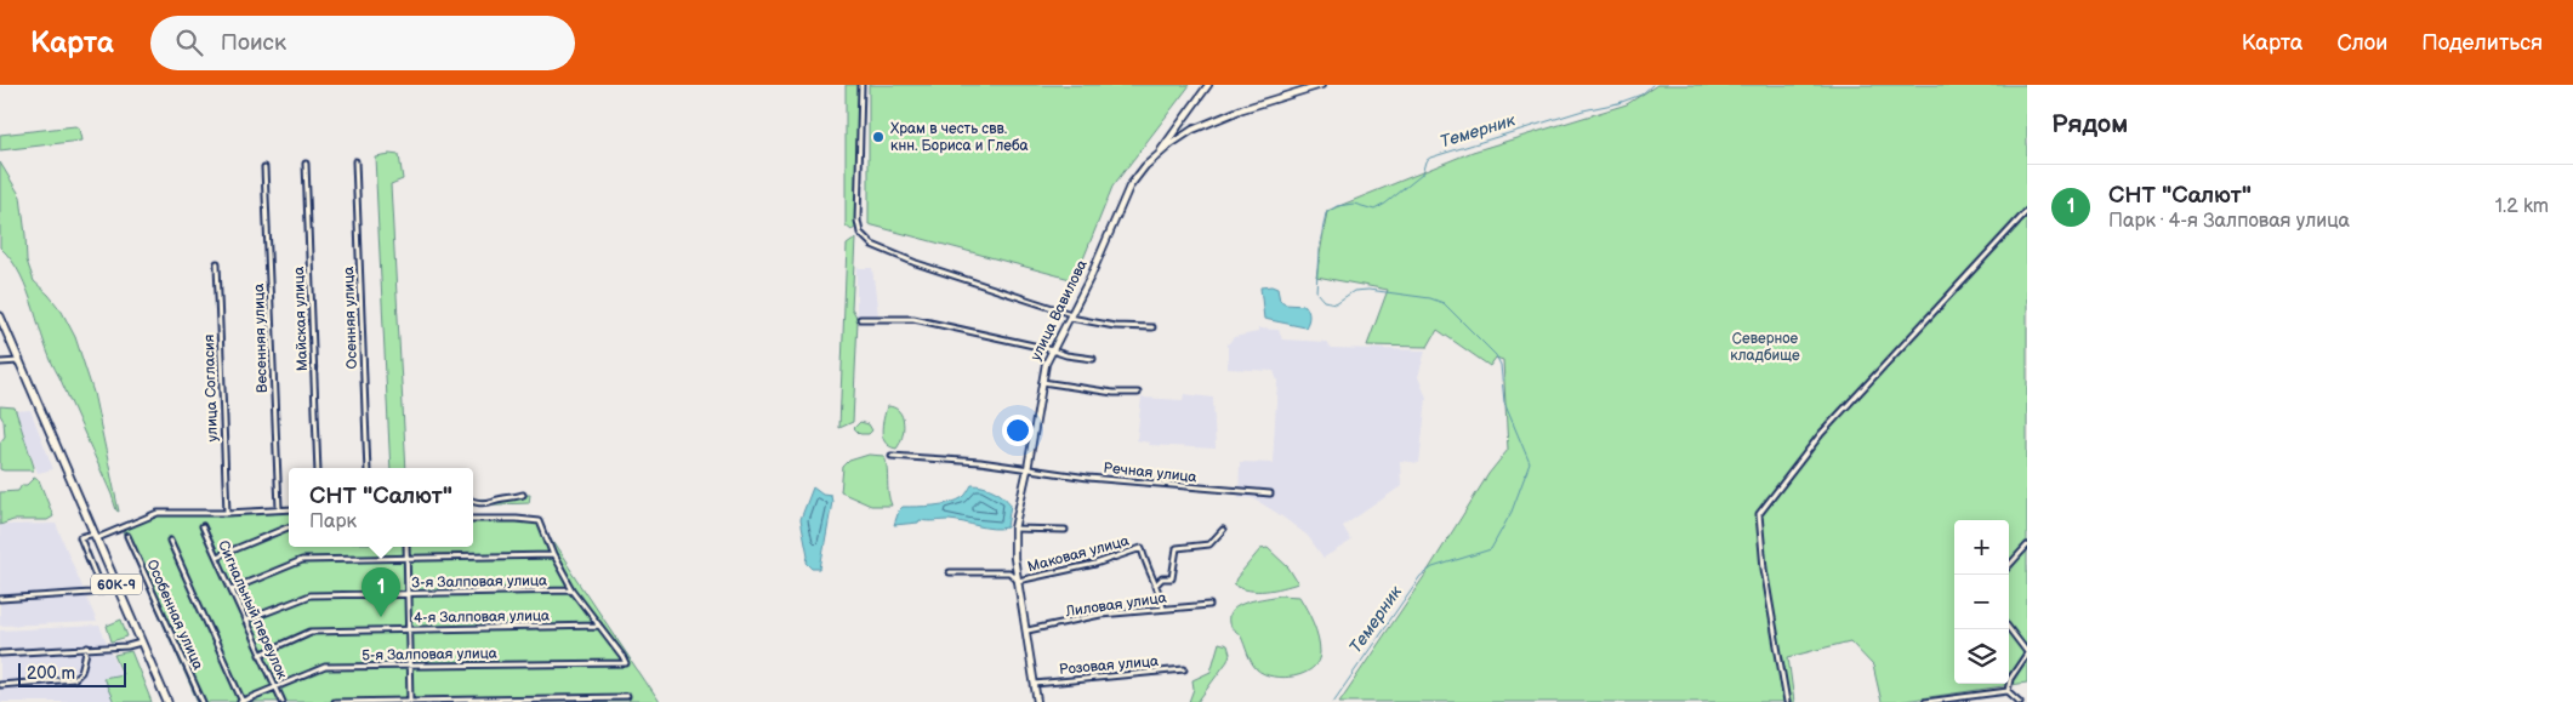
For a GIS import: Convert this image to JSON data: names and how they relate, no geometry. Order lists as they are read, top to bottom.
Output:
{
  "streets": {
    "main road": ["60К-9"],
    "street": [
      "улица Вавилова",
      "Осенняя улица",
      "Майская улица",
      "Весенняя улица",
      "улица Согласия",
      "Речная улица",
      "Маковая улица",
      "3-я Залповая улица",
      "Лиловая улица",
      "Сигнальный переулок",
      "Особенная улица",
      "4-я Залповая улица",
      "5-я Залповая улица",
      "Розовая улица"
    ]
  },
  "crossings": [
    ["улица Вавилова", "Речная улица"],
    ["улица Вавилова", "Маковая улица"],
    ["улица Вавилова", "Лиловая улица"],
    ["улица Вавилова", "Розовая улица"],
    ["Маковая улица", "Лиловая улица"],
    ["3-я Залповая улица", "Сигнальный переулок"],
    ["Сигнальный переулок", "4-я Залповая улица"],
    ["Сигнальный переулок", "5-я Залповая улица"],
    ["4-я Залповая улица", "5-я Залповая улица"]
  ],
  "water": ["Темерник"],
  "parks": ["Северное кладбище"],
  "places": ["Храм в честь свв. кнн. Бориса и Глеба"],
  "scale_bar": "200 m",
  "page": {
    "header": "Карта",
    "search": "Поиск",
    "nav": ["Карта", "Слои", "Поделиться"],
    "heading": "Рядом",
    "list": [
      {
        "mark": "1",
        "name": "СНТ \"Салют\"",
        "note": "Парк · 4-я Залповая улица",
        "value": "1.2 km"
      }
    ],
    "popup": ["СНТ \"Салют\"", "Парк"],
    "map_buttons": ["+", "−"],
    "pins": "1",
    "scale": "200 m"
  }
}
